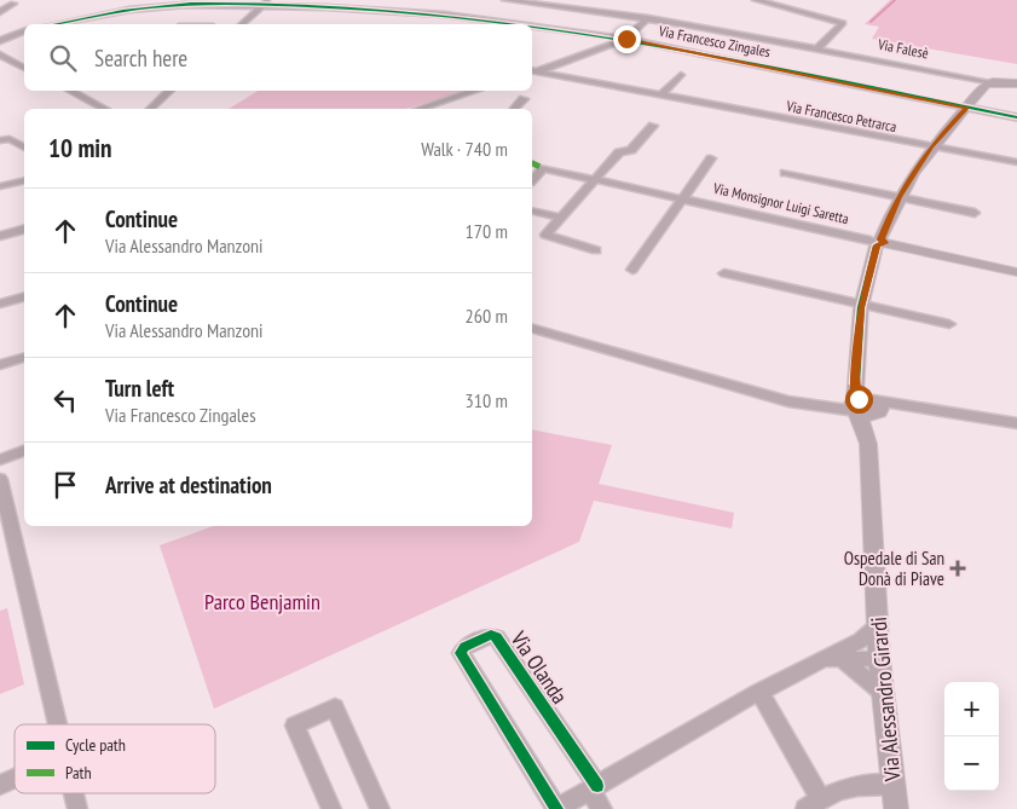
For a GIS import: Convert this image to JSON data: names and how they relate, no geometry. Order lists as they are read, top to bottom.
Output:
{
  "streets": {
    "street": [
      "Via Francesco Zingales",
      "Via Falesè",
      "Via Francesco Petrarca",
      "Via Monsignor Luigi Saretta",
      "Via Olanda",
      "Via Alessandro Girardi"
    ]
  },
  "crossings": [
    ["Via Francesco Zingales", "Via Alessandro Girardi"],
    ["Via Falesè", "Via Alessandro Girardi"],
    ["Via Francesco Petrarca", "Via Alessandro Girardi"],
    ["Via Monsignor Luigi Saretta", "Via Alessandro Girardi"]
  ],
  "parks": ["Parco Benjamin"],
  "places": {
    "health": ["Ospedale di San Donà di Piave"]
  },
  "legend": ["Cycle path", "Path"],
  "page": {
    "search": "Search here",
    "heading": ["10 min", "Walk · 740 m"],
    "list": [
      ["Continue", "Via Alessandro Manzoni", "170 m"],
      ["Continue", "Via Alessandro Manzoni", "260 m"],
      ["Turn left", "Via Francesco Zingales", "310 m"],
      "Arrive at destination"
    ],
    "map_buttons": ["+", "−"]
  }
}
